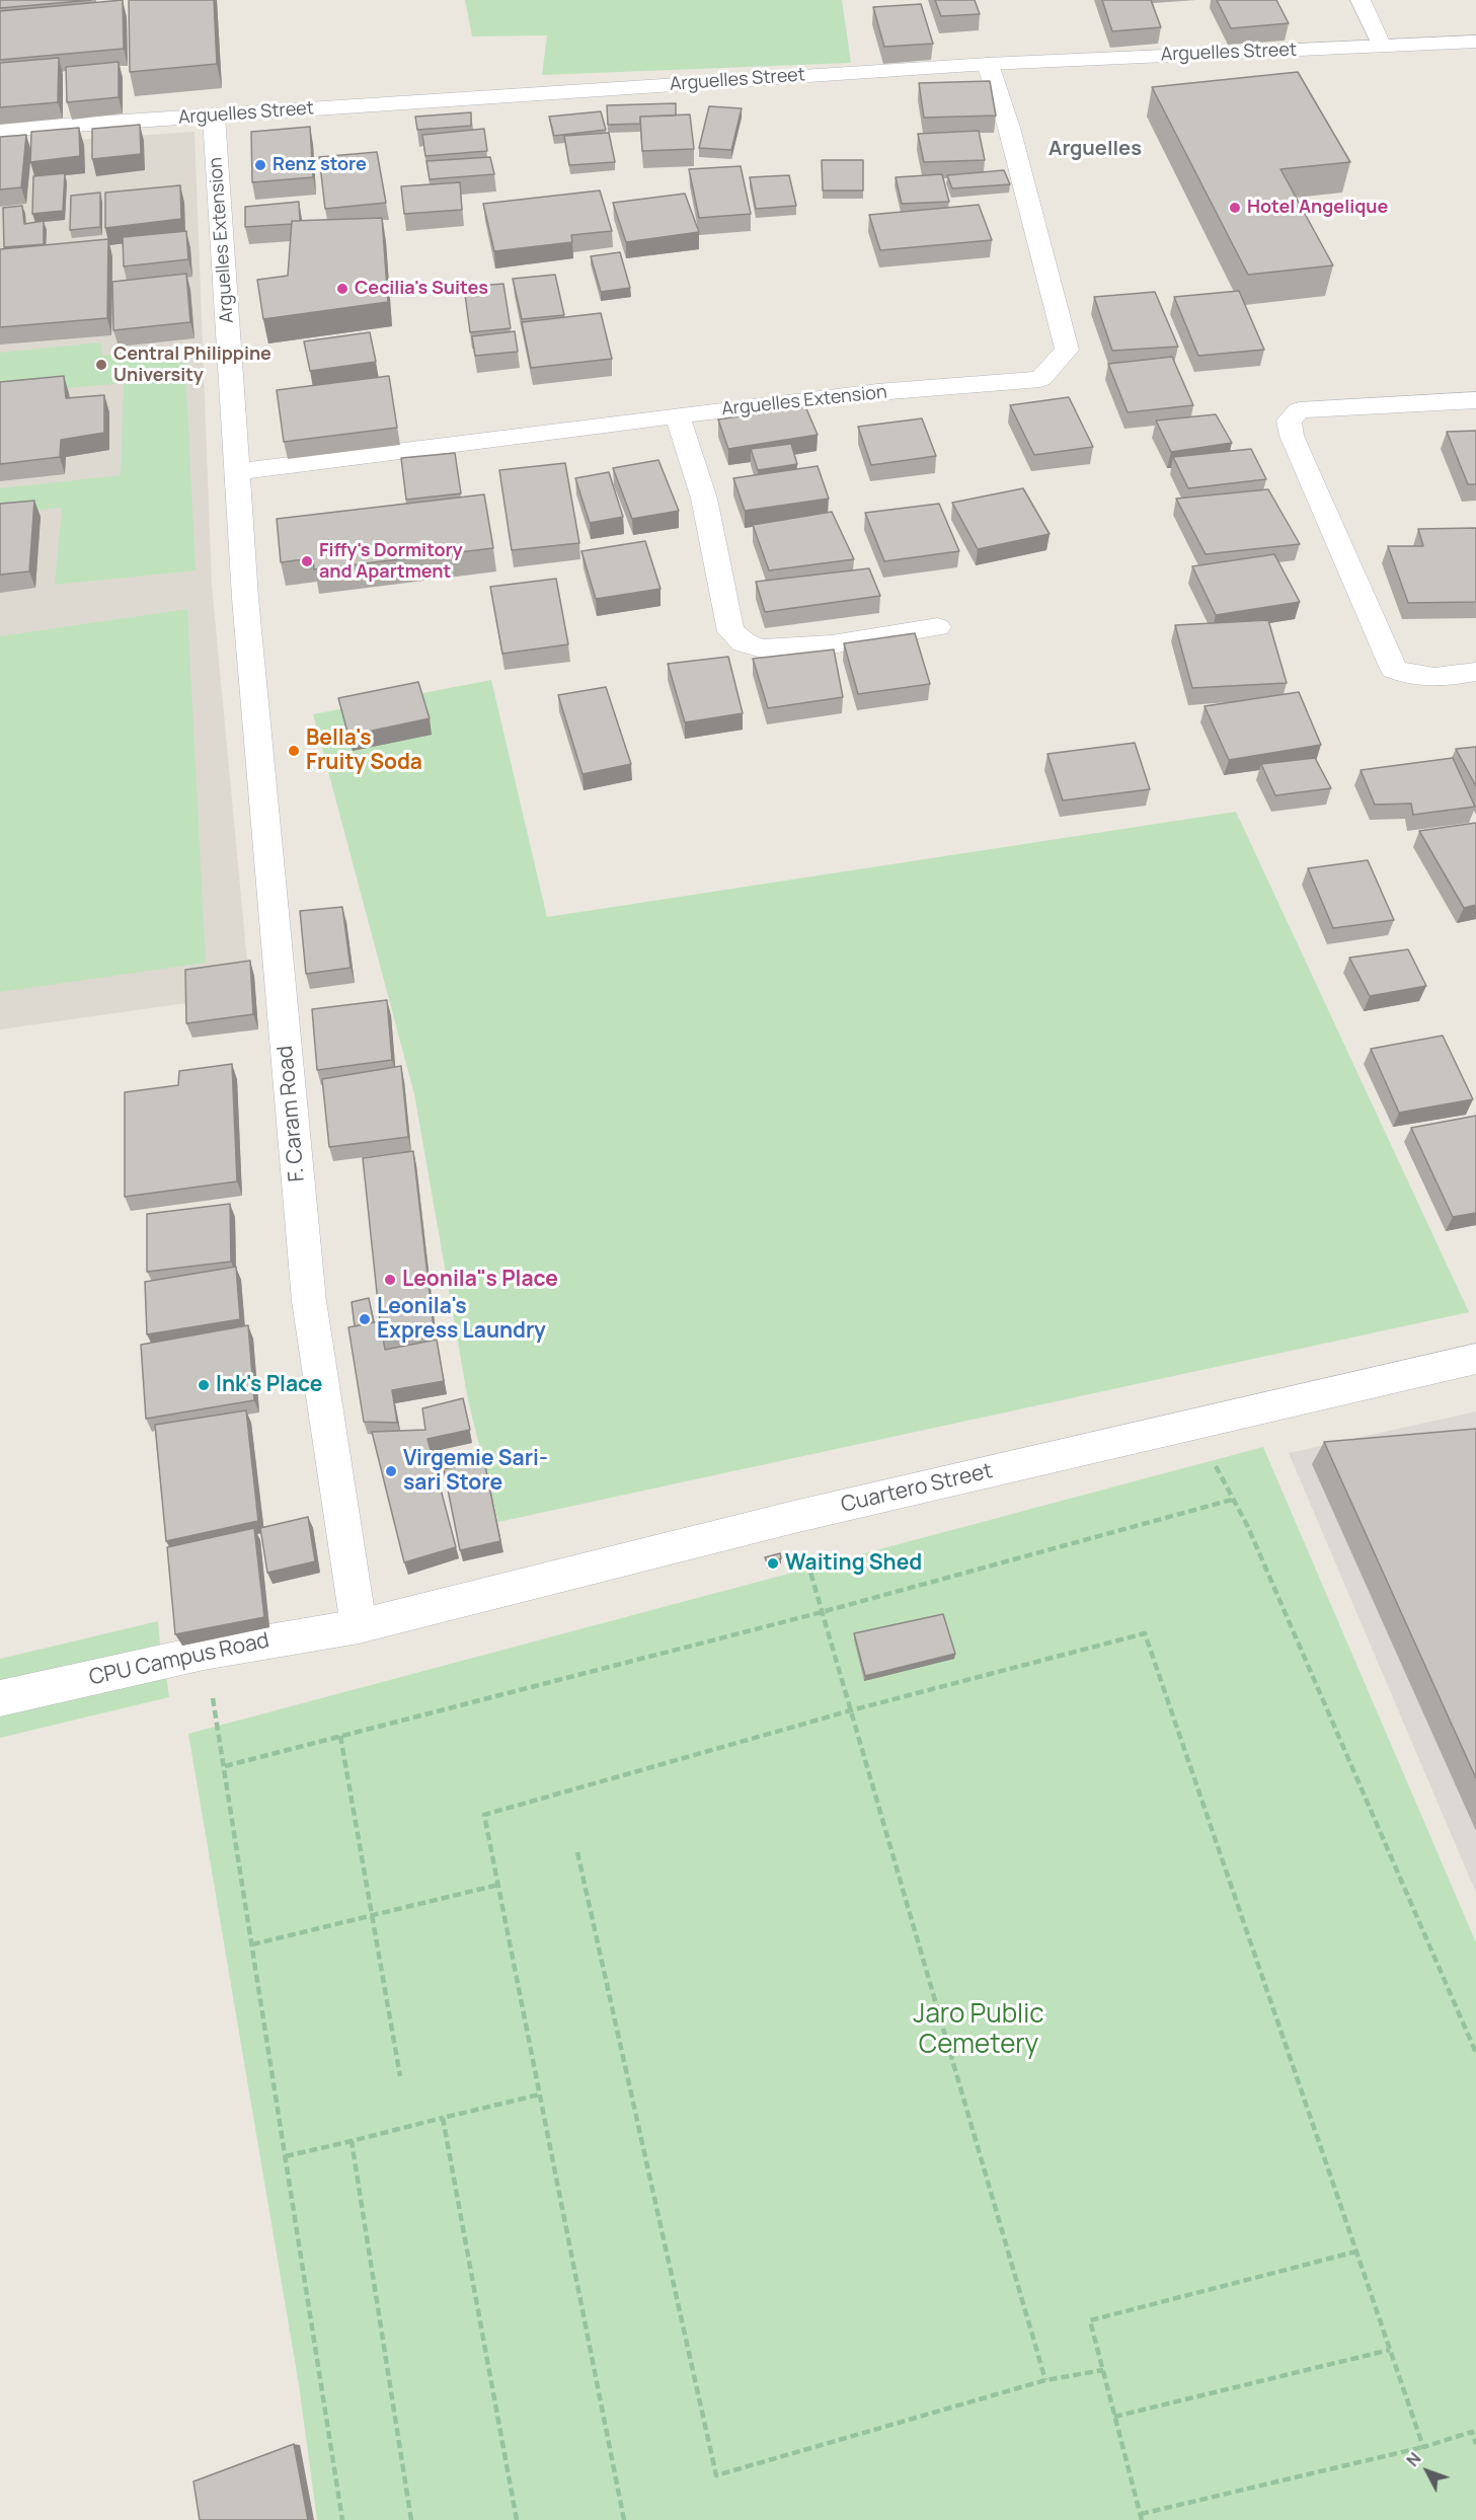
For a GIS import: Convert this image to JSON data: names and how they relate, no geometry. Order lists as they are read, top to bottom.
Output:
{
  "streets": {
    "street": [
      "Arguelles Street",
      "Arguelles Extension",
      "F. Caram Road",
      "Cuartero Street",
      "CPU Campus Road"
    ]
  },
  "crossings": [
    ["Arguelles Street", "Arguelles Extension"],
    ["Arguelles Extension", "F. Caram Road"],
    ["F. Caram Road", "Cuartero Street"],
    ["F. Caram Road", "CPU Campus Road"],
    ["Cuartero Street", "CPU Campus Road"]
  ],
  "districts": ["Arguelles"],
  "parks": ["Jaro Public Cemetery"],
  "places": [
    "Renz store",
    "Hotel Angelique",
    "Cecilia's Suites",
    "Central Philippine University",
    "Fiffy's Dormitory and Apartment",
    "Bella's Fruity Soda",
    "Leonila\"s Place",
    "Leonila's Express Laundry",
    "Ink's Place",
    "Virgemie Sari- sari Store",
    "Waiting Shed"
  ],
  "north": "top left"
}
